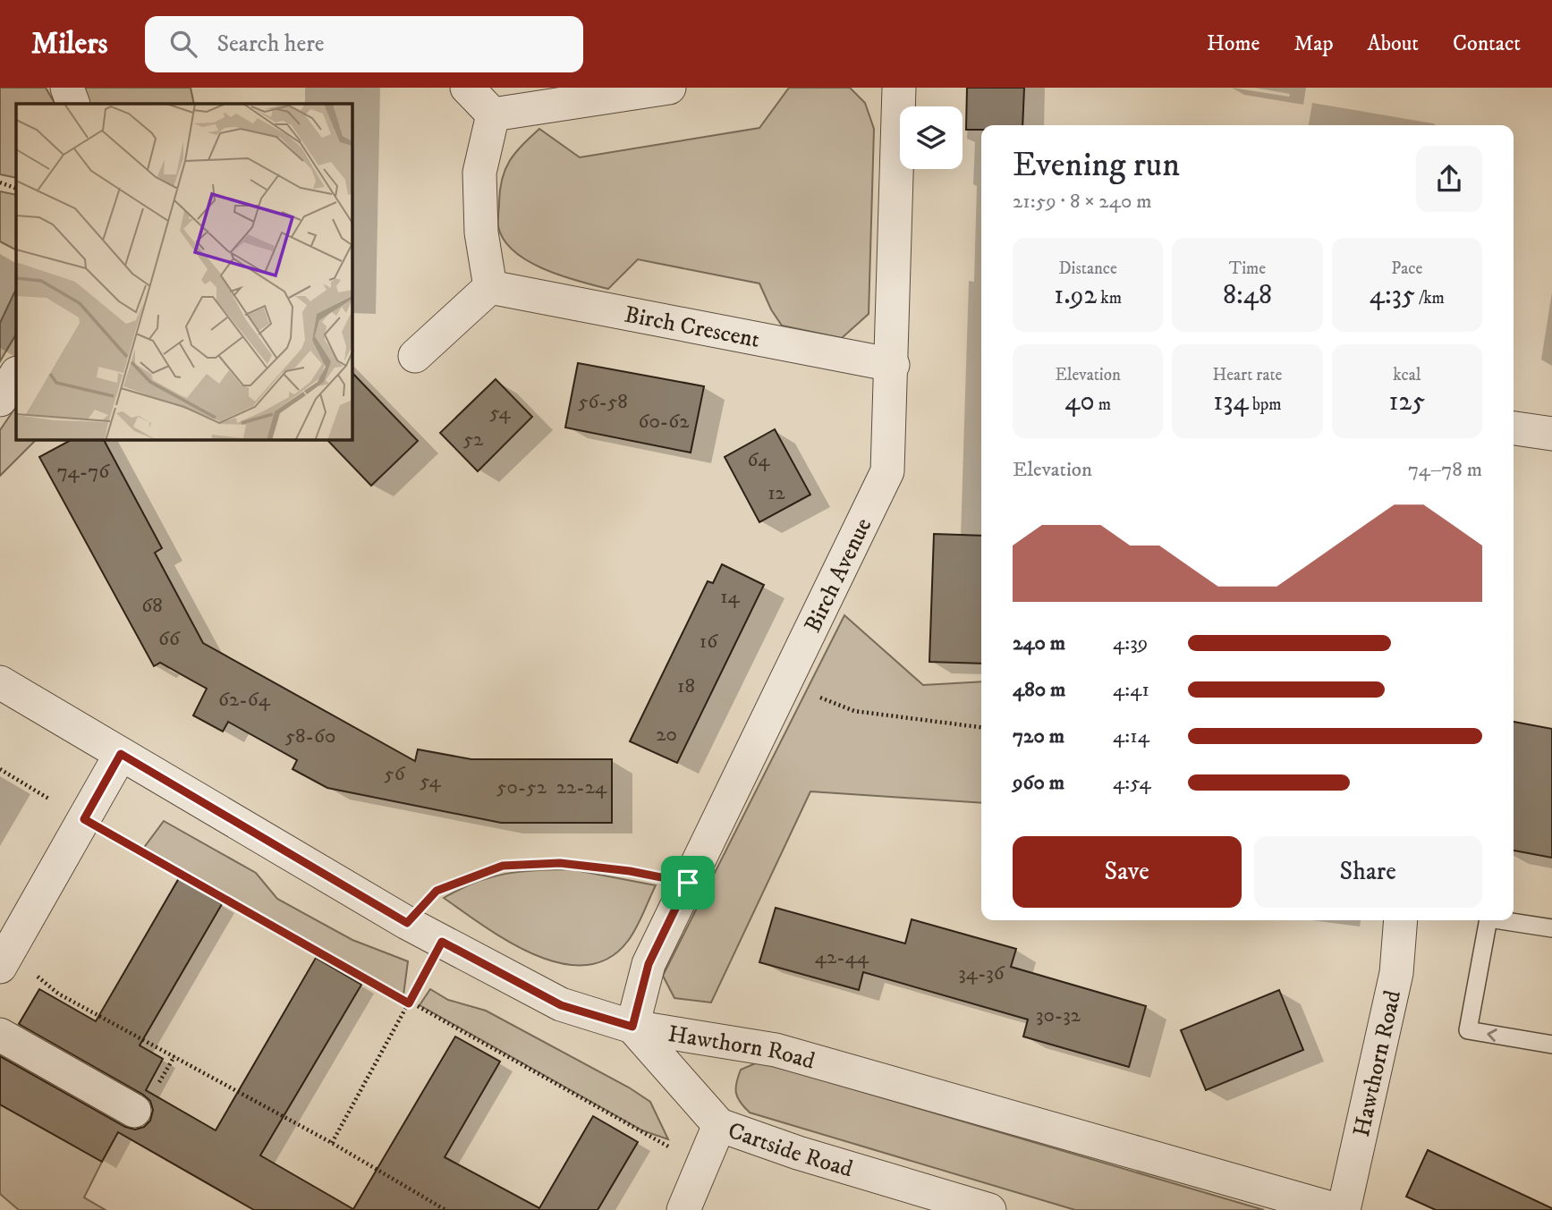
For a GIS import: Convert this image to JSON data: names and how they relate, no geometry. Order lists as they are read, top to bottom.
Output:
{
  "streets": {
    "street": [
      "Birch Crescent",
      "Birch Avenue",
      "Hawthorn Road",
      "Cartside Road"
    ]
  },
  "crossings": [
    ["Birch Crescent", "Birch Avenue"],
    ["Birch Avenue", "Hawthorn Road"],
    ["Birch Avenue", "Cartside Road"],
    ["Hawthorn Road", "Cartside Road"]
  ],
  "house_numbers": [
    "56-58",
    "54",
    "60-62",
    "52",
    "64",
    "74-76",
    "12",
    "14",
    "68",
    "66",
    "16",
    "18",
    "62-64",
    "20",
    "58-60",
    "56",
    "54",
    "50-52",
    "22-24",
    "42-44",
    "34-36",
    "30-32"
  ],
  "page": {
    "header": "Milers",
    "search": "Search here",
    "nav": [
      "Home",
      "Map",
      "About",
      "Contact"
    ],
    "heading": ["Evening run", "21:59 · 8 × 240 m"],
    "stats": [
      ["Distance", "1.92 km"],
      ["Time", "8:48"],
      ["Pace", "4:35 /km"],
      ["Elevation", "40 m"],
      ["Heart rate", "134 bpm"],
      ["kcal", "125"]
    ],
    "chart": ["Elevation", "74–78 m"],
    "list": [
      {
        "name": "240 m",
        "note": "4:39"
      },
      {
        "name": "480 m",
        "note": "4:41"
      },
      {
        "name": "720 m",
        "note": "4:14"
      },
      {
        "name": "960 m",
        "note": "4:54"
      }
    ],
    "buttons": ["Save", "Share"]
  }
}
